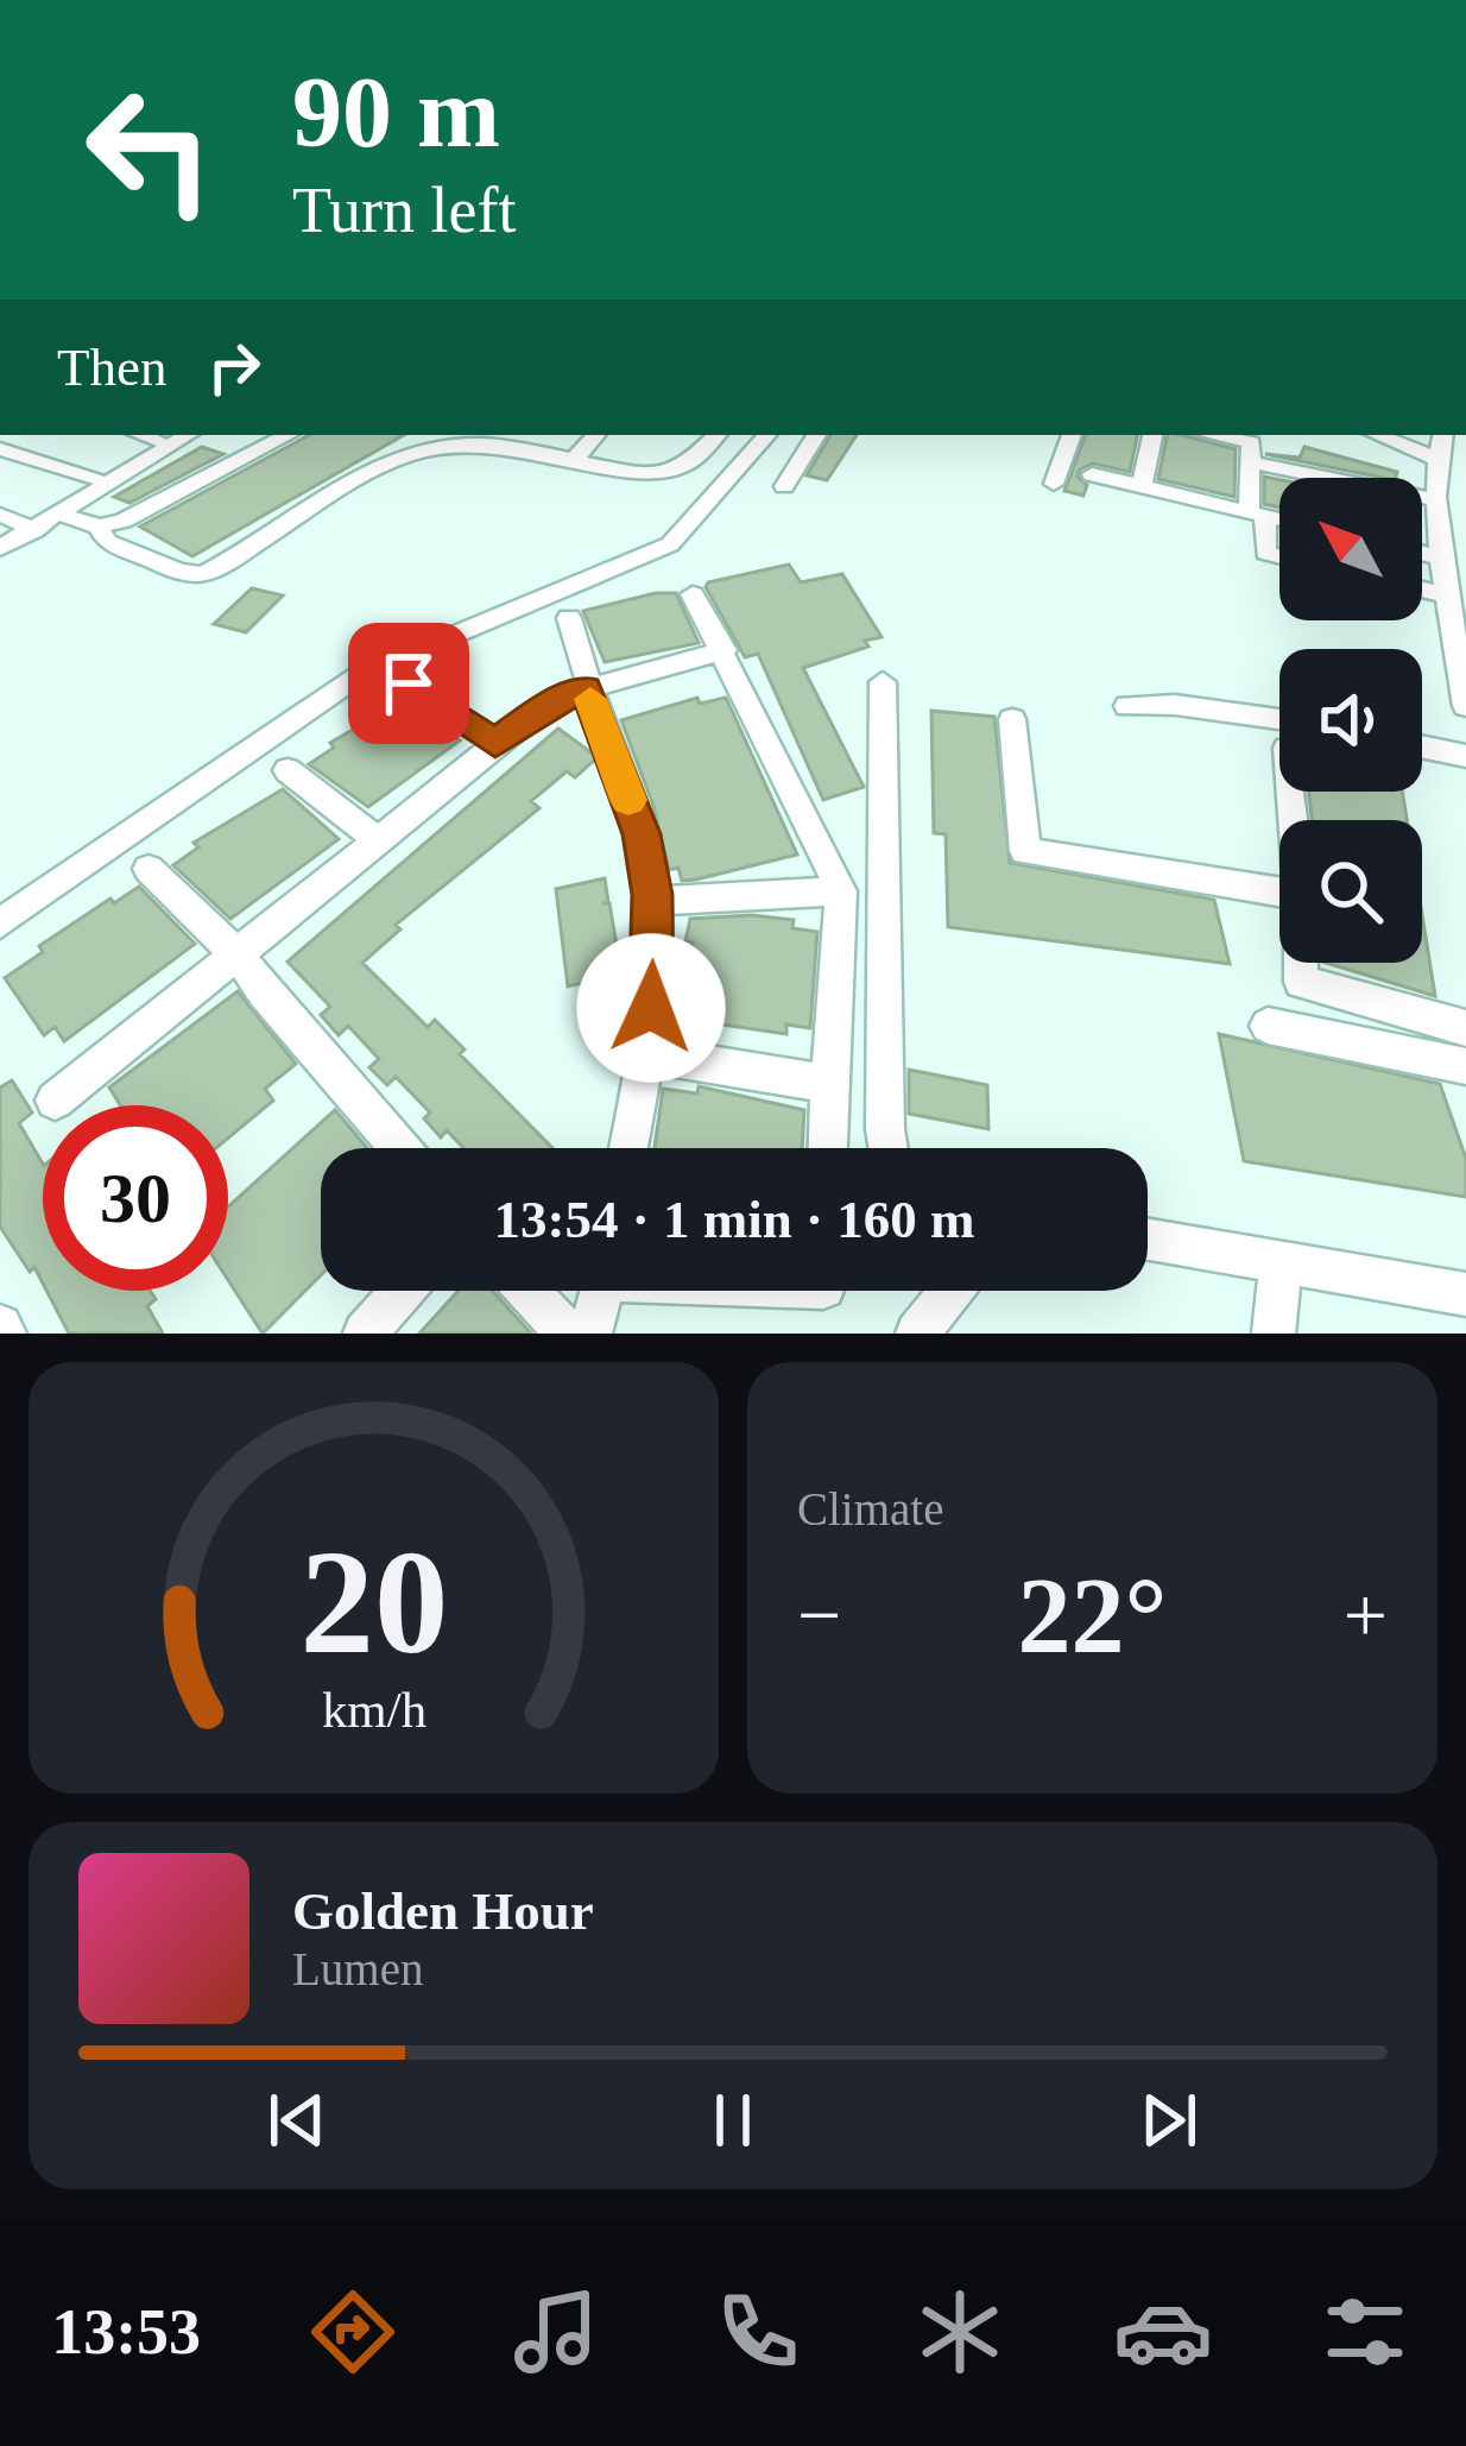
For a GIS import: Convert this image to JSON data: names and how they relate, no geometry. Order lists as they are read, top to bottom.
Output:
{
  "north": "top left",
  "page": {
    "turn": ["90 m", "Turn left"],
    "then": "Then",
    "limit": "30",
    "trip": "13:54 · 1 min · 160 m",
    "tile": "Climate",
    "heat": ["−", "22°", "+"],
    "song": ["Golden Hour", "Lumen"],
    "tabs": "13:53",
    "gauge": ["20", "km/h"]
  }
}
